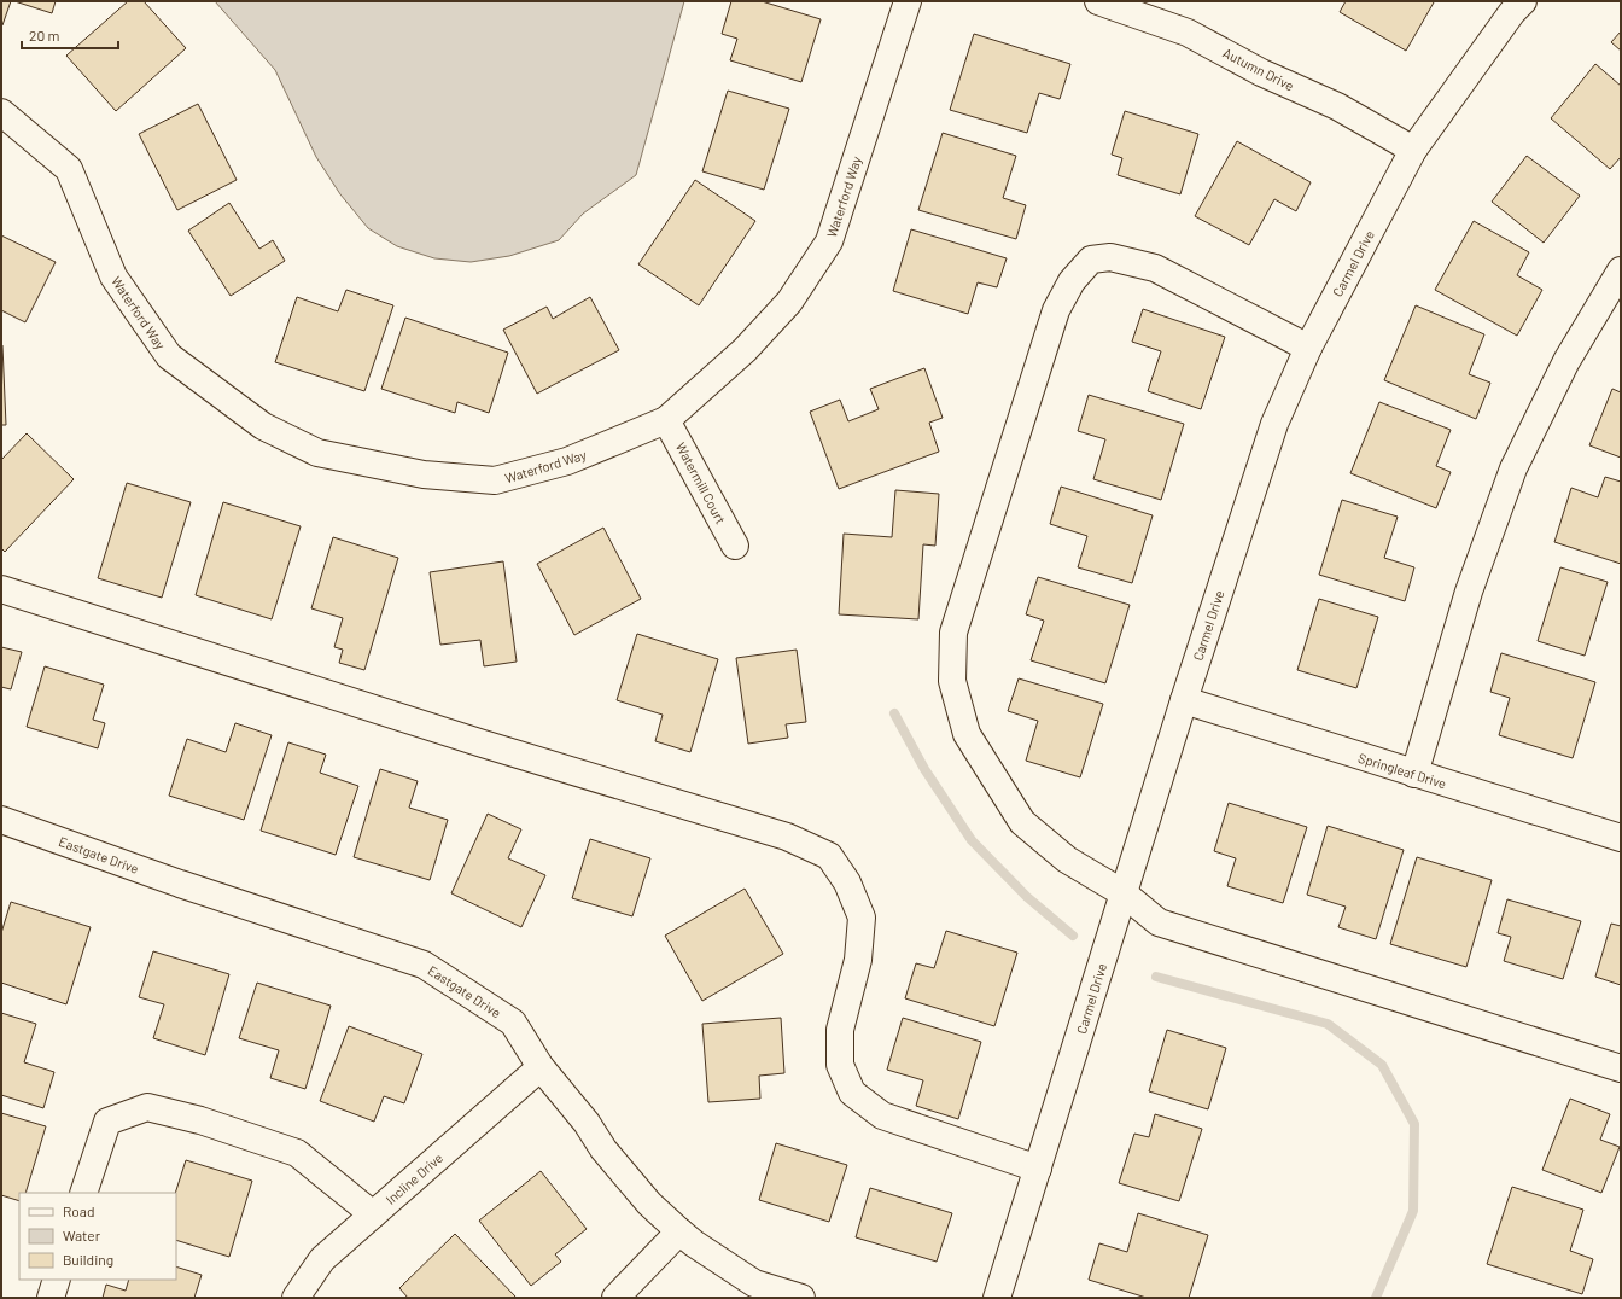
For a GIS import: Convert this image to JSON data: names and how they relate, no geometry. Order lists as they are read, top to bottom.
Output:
{
  "streets": {
    "street": [
      "Autumn Drive",
      "Waterford Way",
      "Carmel Drive",
      "Watermill Court",
      "Springleaf Drive",
      "Eastgate Drive",
      "Incline Drive"
    ]
  },
  "crossings": [
    ["Autumn Drive", "Carmel Drive"],
    ["Waterford Way", "Watermill Court"],
    ["Carmel Drive", "Springleaf Drive"],
    ["Eastgate Drive", "Incline Drive"]
  ],
  "legend": ["Road", "Water", "Building"],
  "scale_bar": "20 m"
}
